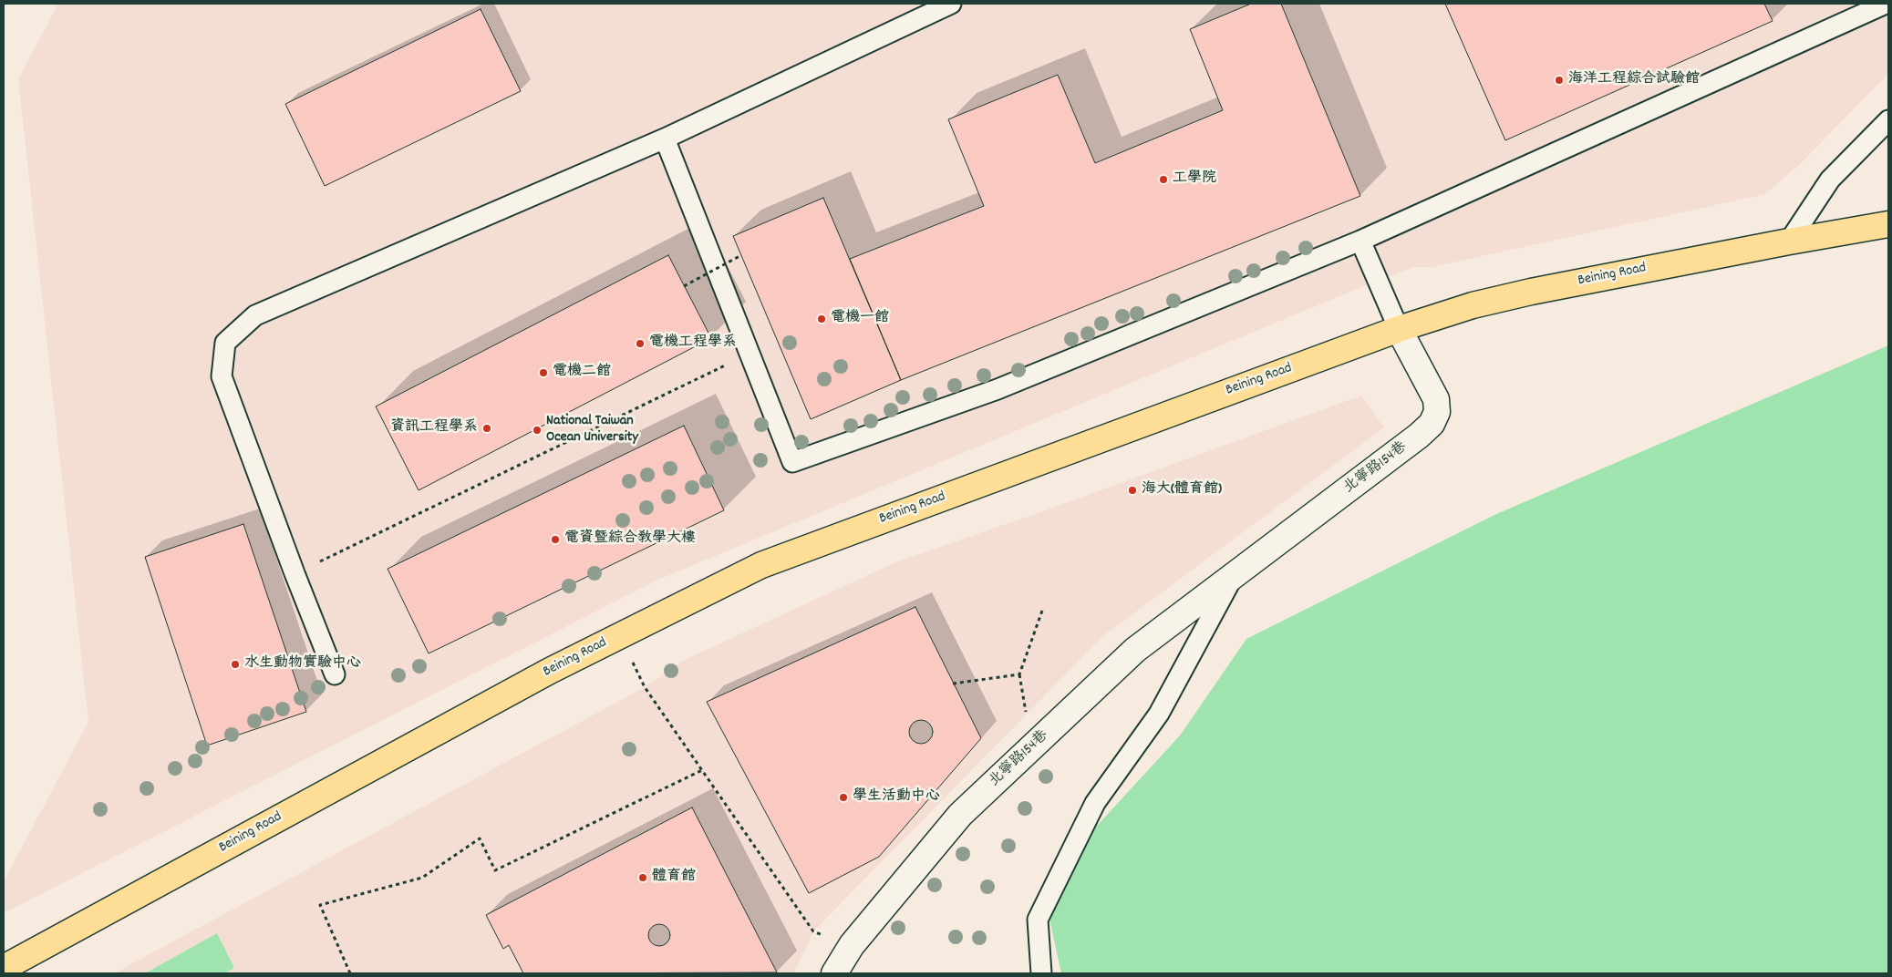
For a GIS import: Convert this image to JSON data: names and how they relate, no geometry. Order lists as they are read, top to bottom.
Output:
{
  "streets": {
    "main road": ["Beining Road"],
    "street": ["北寧路154巷"]
  },
  "crossings": [
    ["Beining Road", "北寧路154巷"]
  ],
  "places": [
    "海洋工程綜合試驗館",
    "工學院",
    "電機一館",
    "電機工程學系",
    "電機二館",
    "資訊工程學系",
    "National Taiwan Ocean University",
    "海大(體育館)",
    "電資暨綜合教學大樓",
    "水生動物實驗中心",
    "學生活動中心",
    "體育館"
  ]
}
